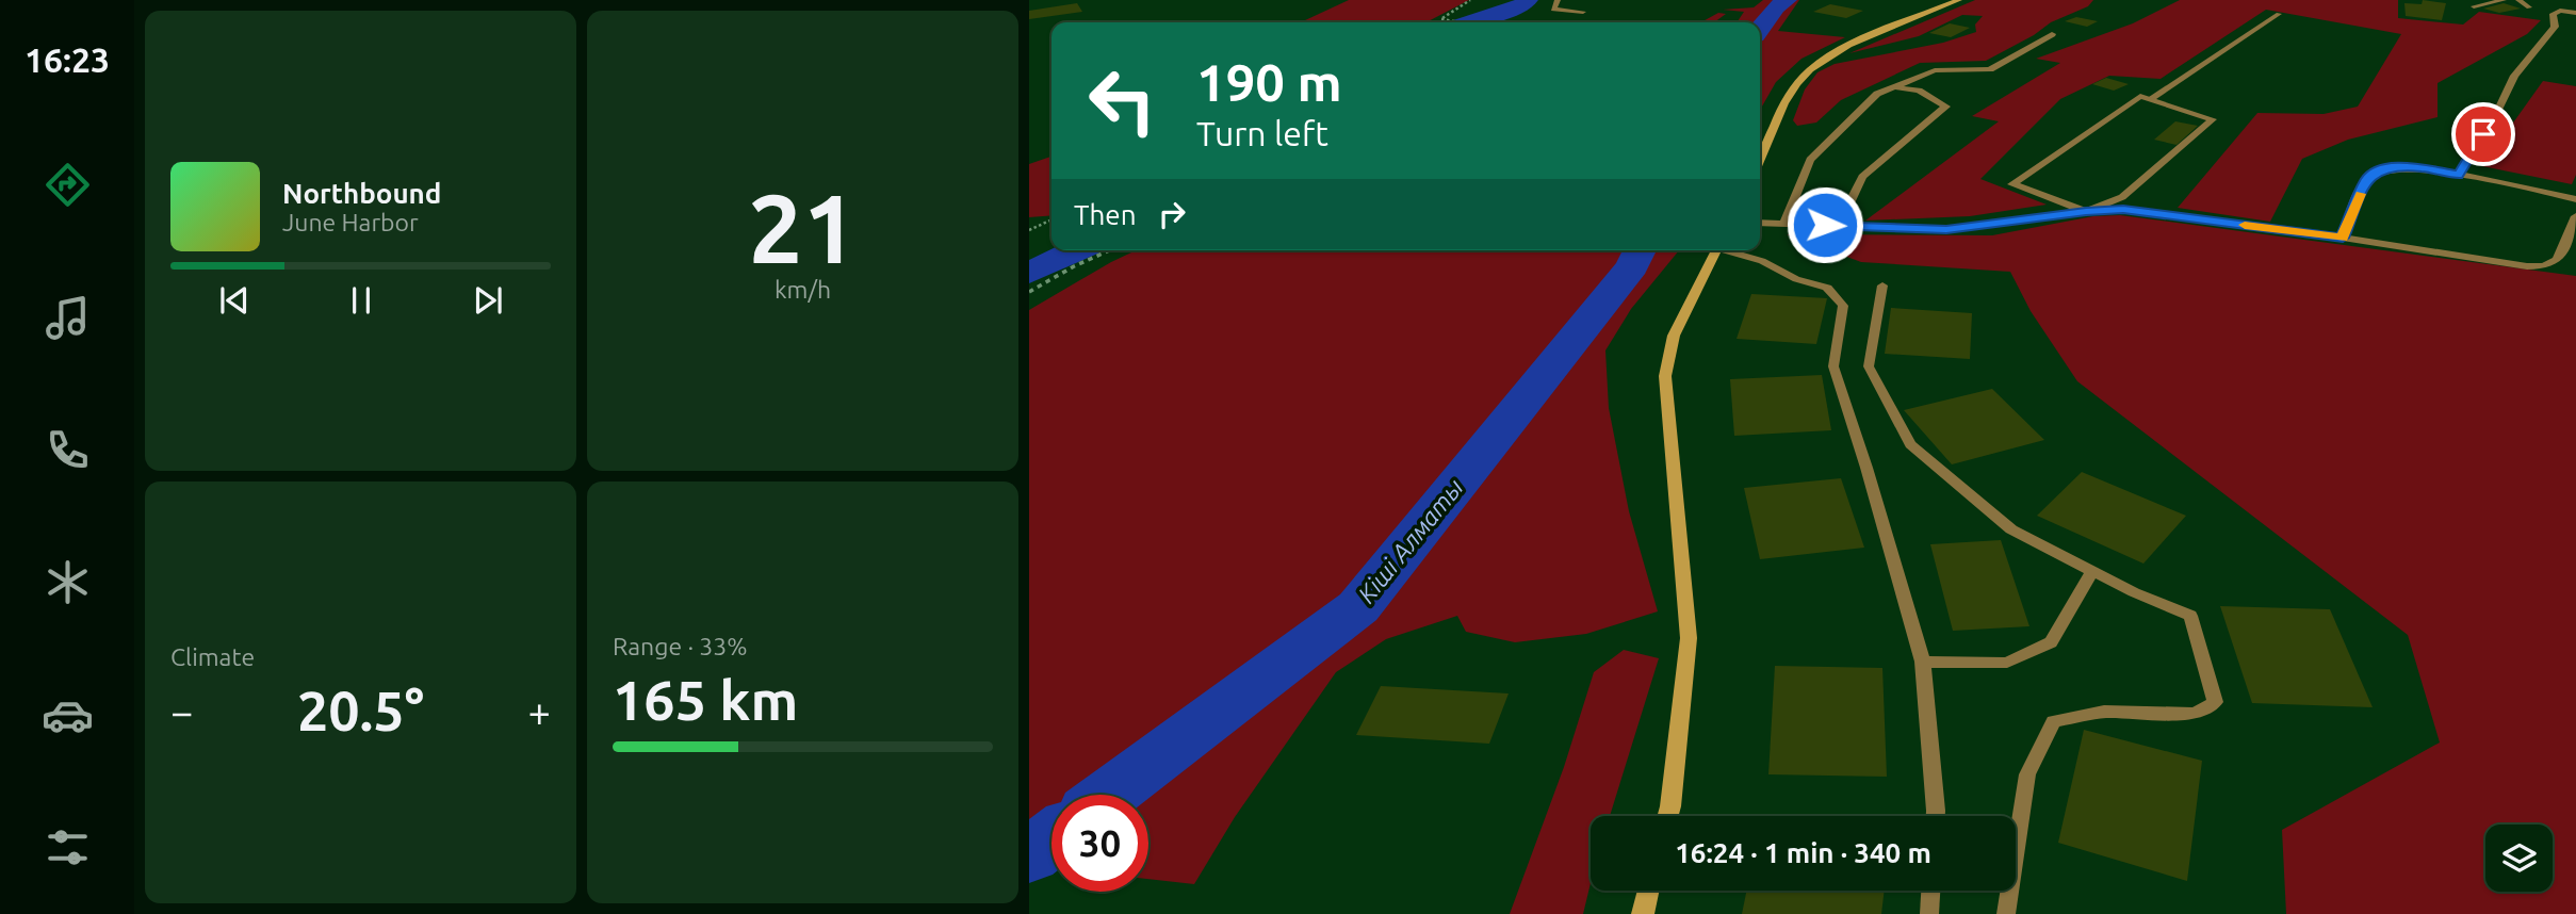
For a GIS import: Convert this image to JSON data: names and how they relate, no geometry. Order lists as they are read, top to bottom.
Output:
{
  "water": ["Кіші Алматы"],
  "page": {
    "tabs": "16:23",
    "tile": [
      ["21", "km/h"],
      "Climate",
      ["Range · 33%", "165 km"]
    ],
    "turn": ["190 m", "Turn left"],
    "song": ["Northbound", "June Harbor"],
    "then": "Then",
    "heat": ["−", "20.5°", "+"],
    "limit": "30",
    "trip": "16:24 · 1 min · 340 m"
  }
}
